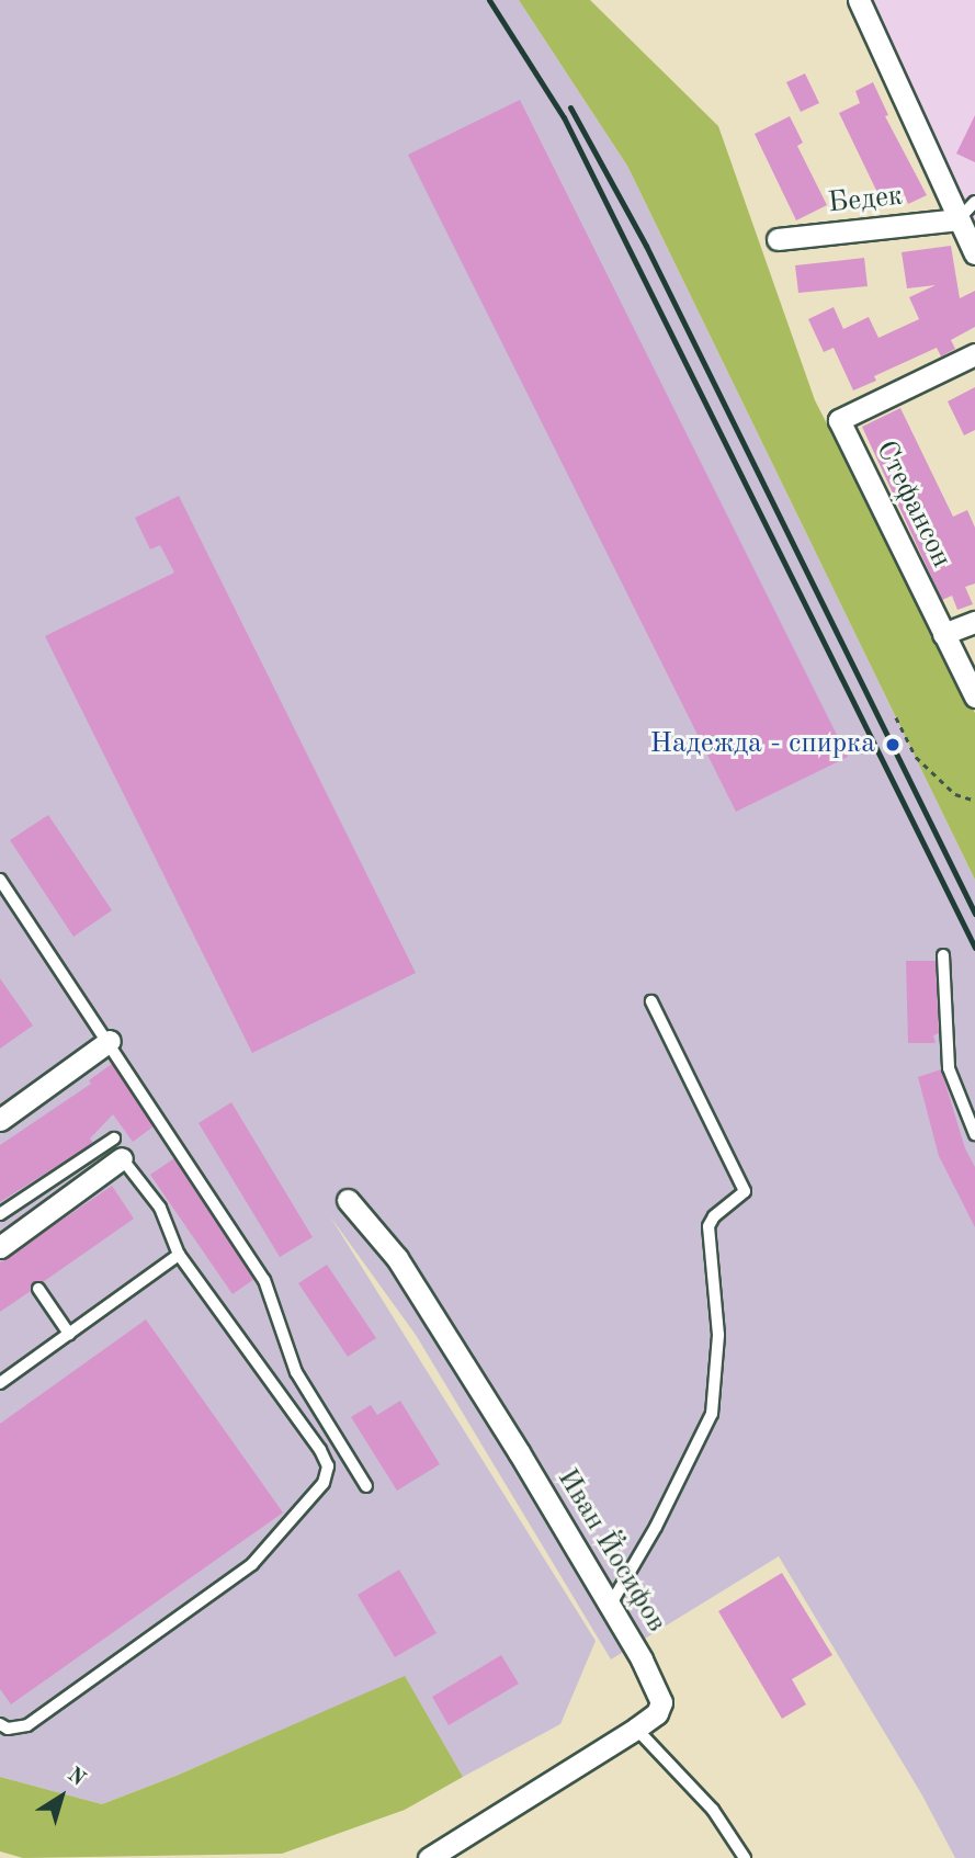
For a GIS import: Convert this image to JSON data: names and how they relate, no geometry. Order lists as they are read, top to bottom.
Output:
{
  "streets": {
    "street": ["Бедек", "Стефансон", "Иван Йосифов"]
  },
  "places": ["Надежда - спирка"],
  "north": "top right"
}
